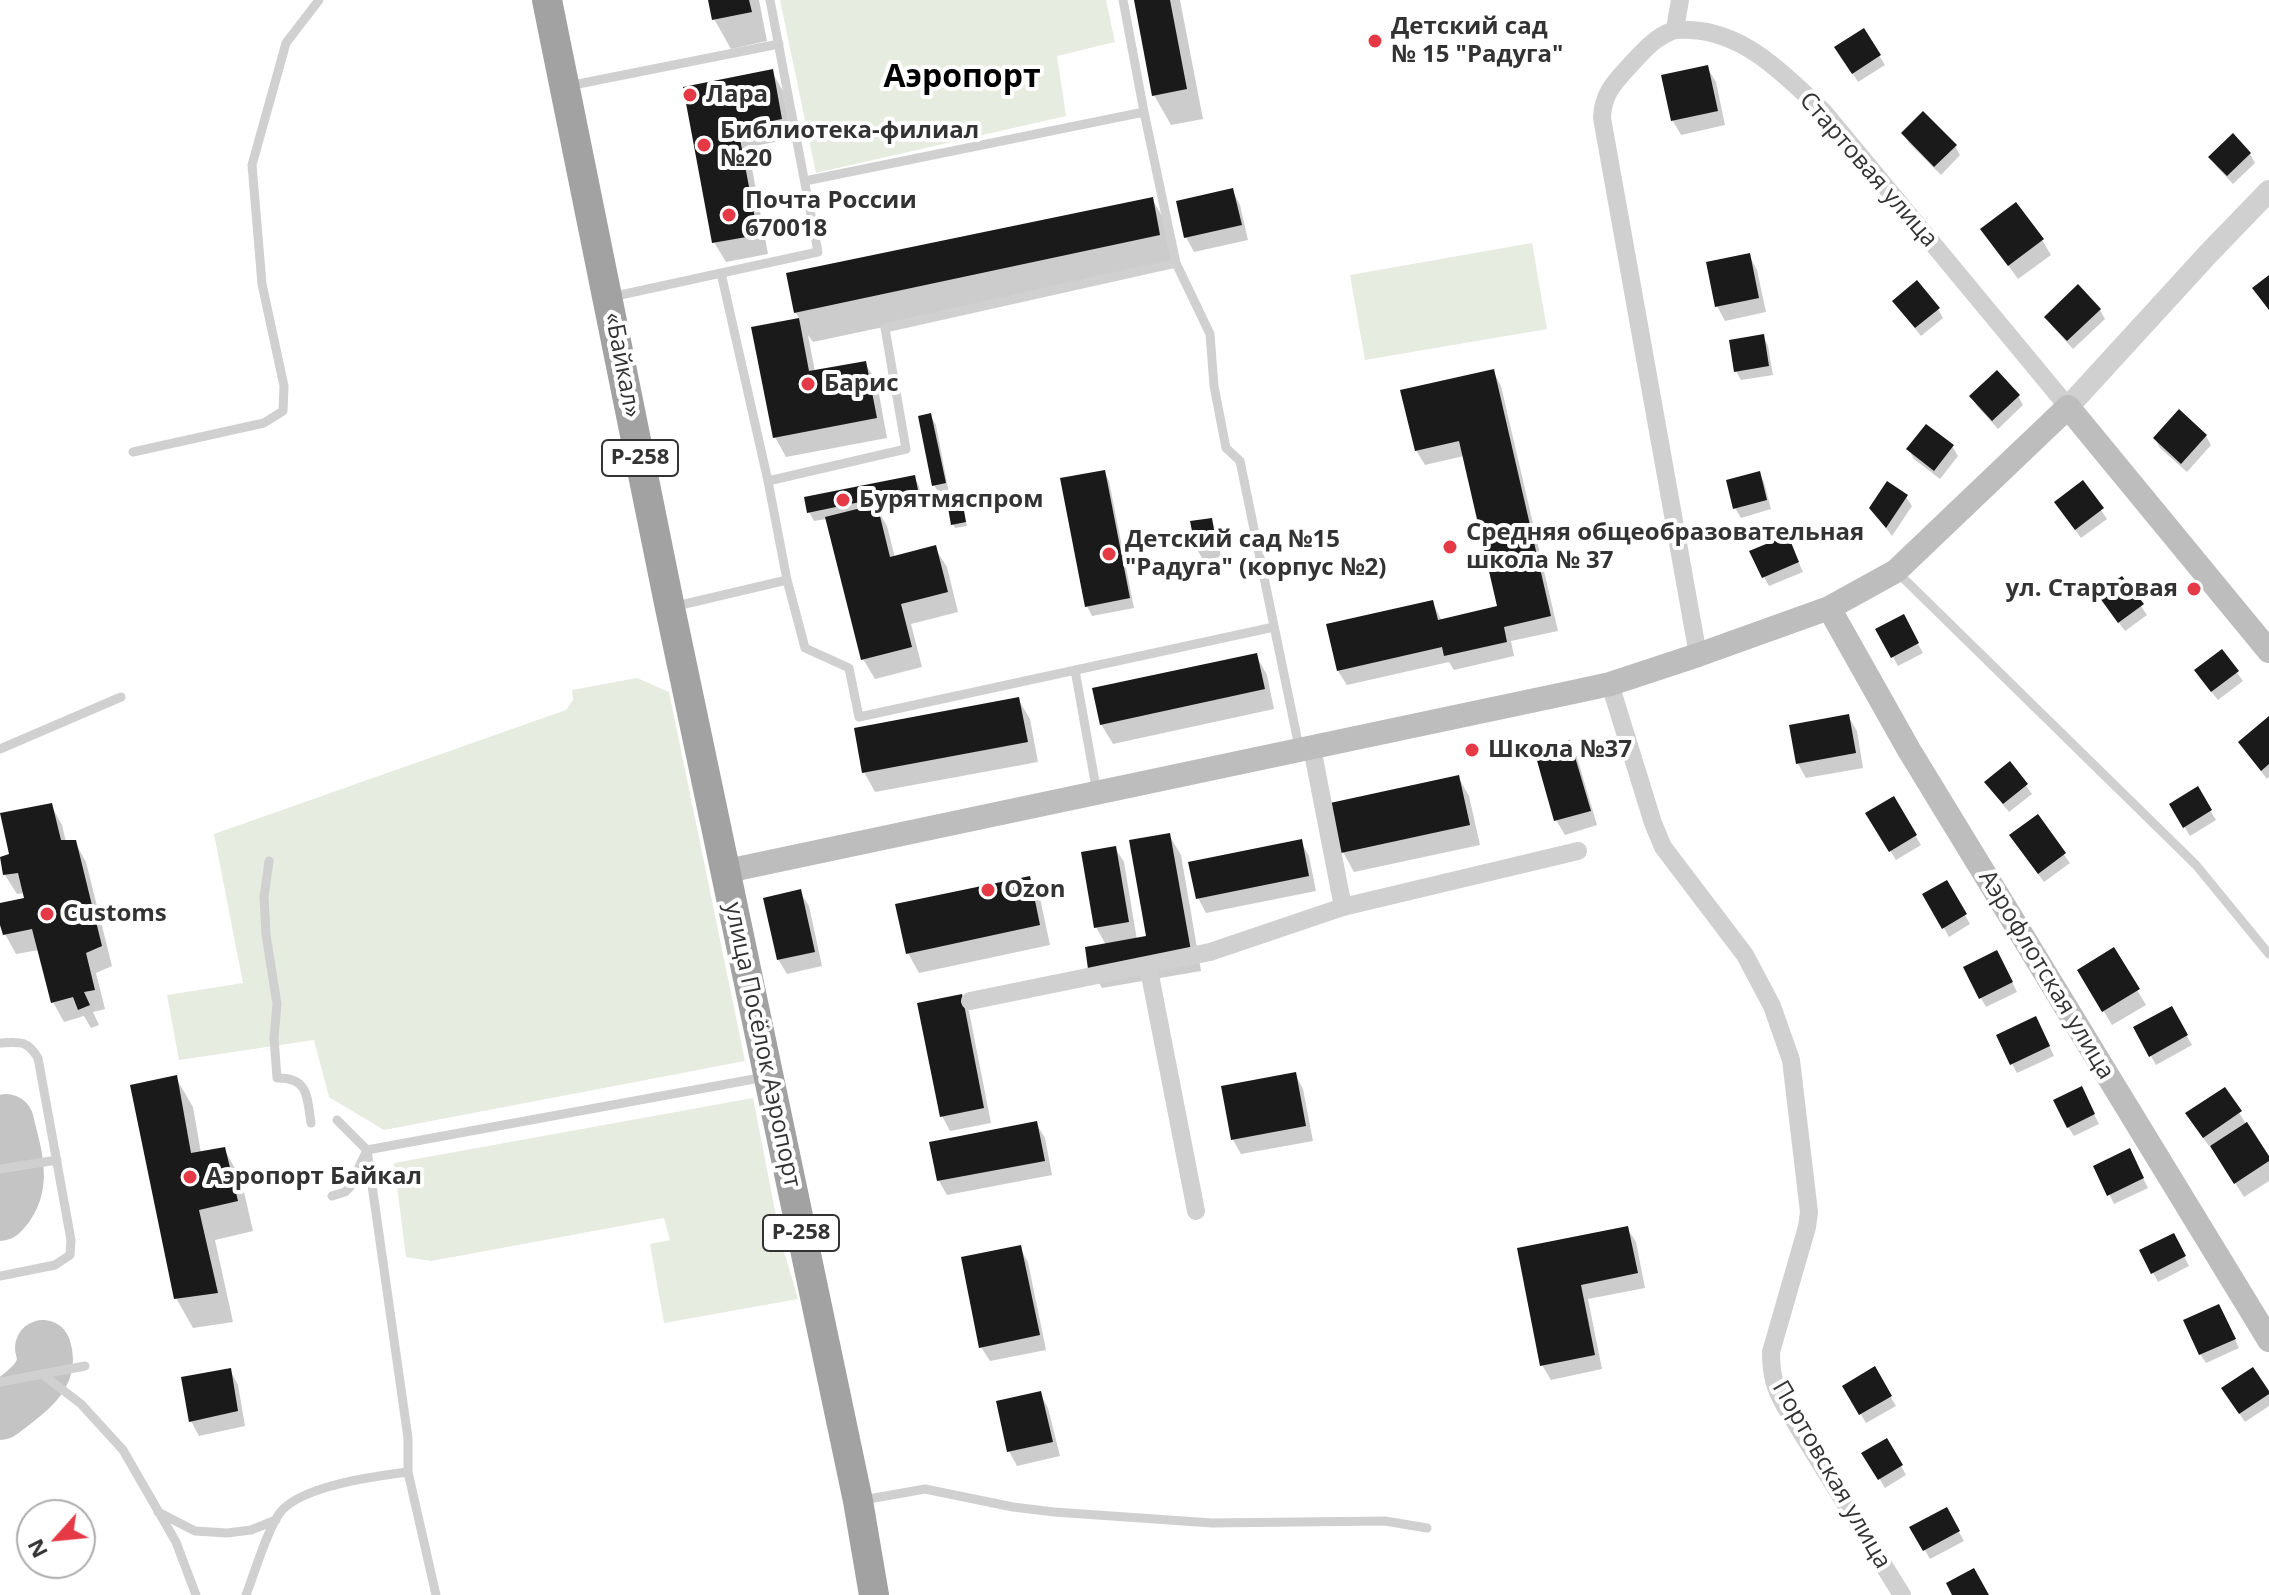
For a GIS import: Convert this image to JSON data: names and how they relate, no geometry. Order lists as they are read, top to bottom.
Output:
{
  "streets": {
    "highway": ["«Байкал»", "Р-258", "улица Посёлок Аэропорт"],
    "main road": ["Стартовая улица", "Аэрофлотская улица"],
    "street": ["Портовская улица"]
  },
  "crossings": [
    ["«Байкал»", "улица Посёлок Аэропорт"]
  ],
  "districts": ["Аэропорт"],
  "places": [
    "Детский сад № 15 \"Радуга\"",
    "Лара",
    "Библиотека-филиал №20",
    "Почта России 670018",
    "Барис",
    "Бурятмяспром",
    "Средняя общеобразовательная школа № 37",
    "Детский сад №15 \"Радуга\" (корпус №2)",
    "ул. Стартовая",
    "Школа №37",
    "Ozon",
    "Customs",
    "Аэропорт Байкал"
  ],
  "north": "bottom left"
}
